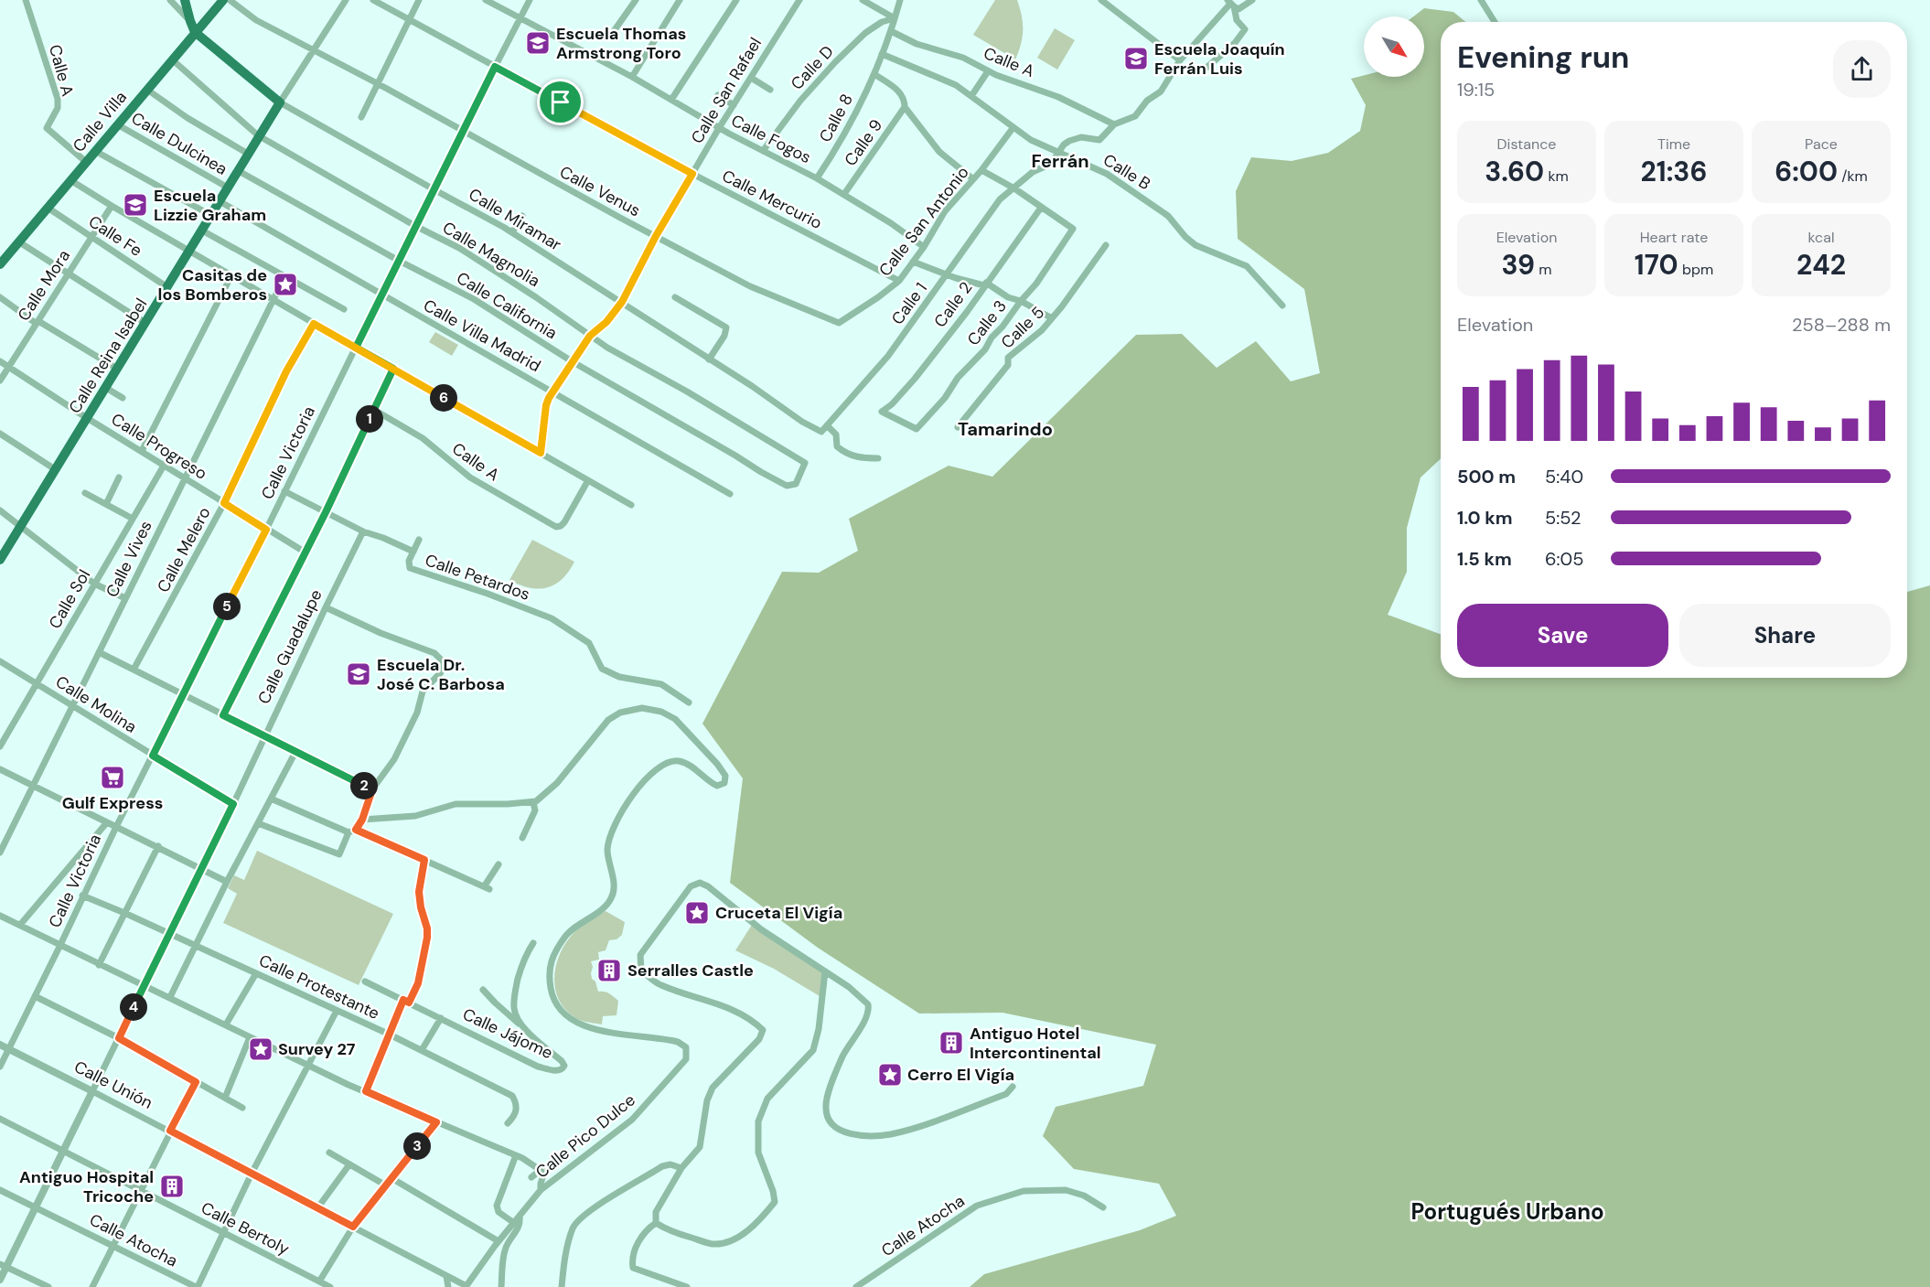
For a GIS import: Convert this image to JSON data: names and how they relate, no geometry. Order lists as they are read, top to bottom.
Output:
{
  "streets": {
    "main road": ["Calle Villa", "Calle Miramar", "Calle Reina Isabel"],
    "street": [
      "Calle A",
      "Calle D",
      "Calle San Rafael",
      "Calle 8",
      "Calle Fogos",
      "Calle 9",
      "Calle Dulcinea",
      "Calle B",
      "Calle Venus",
      "Calle Mercurio",
      "Calle San Antonio",
      "Calle Fe",
      "Calle Magnolia",
      "Calle Mora",
      "Calle 1",
      "Calle 2",
      "Calle California",
      "Calle 3",
      "Calle 5",
      "Calle Villa Madrid",
      "Calle Progreso",
      "Calle Victoria",
      "Calle Melero",
      "Calle Vives",
      "Calle Petardos",
      "Calle Sol",
      "Calle Guadalupe",
      "Calle Molina",
      "Calle Protestante",
      "Calle Jájome",
      "Calle Unión",
      "Calle Pico Dulce",
      "Calle Atocha",
      "Calle Bertoly"
    ]
  },
  "crossings": [
    ["Calle A", "Calle Villa"],
    ["Calle A", "Calle 1"],
    ["Calle D", "Calle Fogos"],
    ["Calle San Rafael", "Calle Fogos"],
    ["Calle San Rafael", "Calle Venus"],
    ["Calle San Rafael", "Calle Mercurio"],
    ["Calle San Rafael", "Calle Miramar"],
    ["Calle San Rafael", "Calle Magnolia"],
    ["Calle San Rafael", "Calle California"],
    ["Calle San Rafael", "Calle Villa Madrid"],
    ["Calle 8", "Calle Fogos"],
    ["Calle 8", "Calle B"],
    ["Calle Villa", "Calle Dulcinea"],
    ["Calle Villa", "Calle Miramar"],
    ["Calle Villa", "Calle Fe"],
    ["Calle Villa", "Calle Magnolia"],
    ["Calle Fogos", "Calle 9"],
    ["Calle Fogos", "Calle San Antonio"],
    ["Calle Fogos", "Calle Victoria"],
    ["Calle Dulcinea", "Calle Reina Isabel"],
    ["Calle B", "Calle San Antonio"],
    ["Calle B", "Calle 1"],
    ["Calle Venus", "Calle San Antonio"],
    ["Calle Venus", "Calle Reina Isabel"],
    ["Calle Venus", "Calle Victoria"],
    ["Calle Mercurio", "Calle San Antonio"],
    ["Calle Mercurio", "Calle Victoria"],
    ["Calle Miramar", "Calle 1"],
    ["Calle Miramar", "Calle Reina Isabel"],
    ["Calle Miramar", "Calle Victoria"],
    ["Calle Fe", "Calle Mora"],
    ["Calle Fe", "Calle Reina Isabel"],
    ["Calle Magnolia", "Calle California"],
    ["Calle Magnolia", "Calle Reina Isabel"],
    ["Calle Magnolia", "Calle Victoria"],
    ["Calle Mora", "Calle Progreso"],
    ["Calle 2", "Calle 3"],
    ["Calle California", "Calle Reina Isabel"],
    ["Calle California", "Calle Victoria"],
    ["Calle Villa Madrid", "Calle Reina Isabel"],
    ["Calle Villa Madrid", "Calle Victoria"],
    ["Calle Reina Isabel", "Calle Progreso"],
    ["Calle Progreso", "Calle Victoria"],
    ["Calle Progreso", "Calle Melero"],
    ["Calle Progreso", "Calle Vives"],
    ["Calle Progreso", "Calle Sol"],
    ["Calle Victoria", "Calle Petardos"],
    ["Calle Victoria", "Calle Molina"],
    ["Calle Victoria", "Calle Protestante"],
    ["Calle Victoria", "Calle Unión"],
    ["Calle Vives", "Calle Molina"],
    ["Calle Petardos", "Calle Guadalupe"],
    ["Calle Sol", "Calle Molina"],
    ["Calle Guadalupe", "Calle Molina"],
    ["Calle Guadalupe", "Calle Protestante"],
    ["Calle Guadalupe", "Calle Unión"],
    ["Calle Guadalupe", "Calle Atocha"],
    ["Calle Guadalupe", "Calle Bertoly"],
    ["Calle Unión", "Calle Pico Dulce"]
  ],
  "districts": ["Ferrán", "Tamarindo", "Portugués Urbano"],
  "places": {
    "school or university": [
      "Escuela Thomas Armstrong Toro",
      "Escuela Joaquín Ferrán Luis",
      "Escuela Lizzie Graham",
      "Escuela Dr. José C. Barbosa"
    ],
    "place": [
      "Casitas de los Bomberos",
      "Cruceta El Vigía",
      "Survey 27",
      "Cerro El Vigía"
    ],
    "supermarket": ["Gulf Express"],
    "building": ["Serralles Castle", "Antiguo Hotel Intercontinental", "Antiguo Hospital Tricoche"]
  },
  "north": "bottom right",
  "page": {
    "heading": ["Evening run", "19:15"],
    "stats": [
      ["Distance", "3.60 km"],
      ["Time", "21:36"],
      ["Pace", "6:00 /km"],
      ["Elevation", "39 m"],
      ["Heart rate", "170 bpm"],
      ["kcal", "242"]
    ],
    "chart": ["Elevation", "258–288 m"],
    "pins": [
      "6",
      "1",
      "5",
      "2",
      "4",
      "3"
    ],
    "list": [
      {
        "name": "500 m",
        "note": "5:40"
      },
      {
        "name": "1.0 km",
        "note": "5:52"
      },
      {
        "name": "1.5 km",
        "note": "6:05"
      }
    ],
    "buttons": ["Save", "Share"]
  }
}
